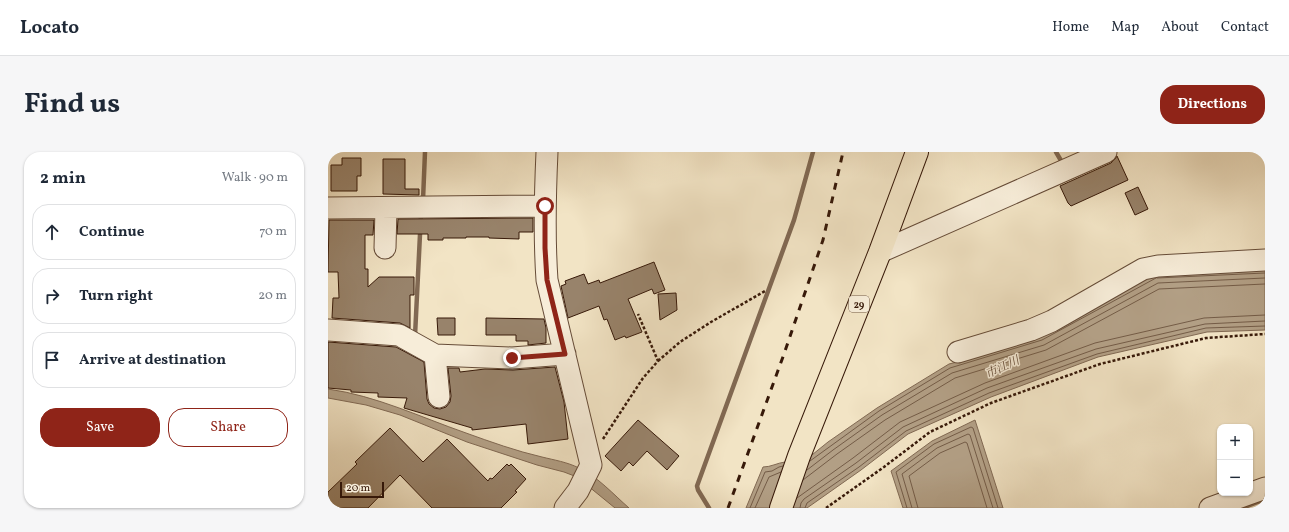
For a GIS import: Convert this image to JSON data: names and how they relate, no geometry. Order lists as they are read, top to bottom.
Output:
{
  "streets": {
    "main road": ["29"]
  },
  "water": ["市江川"],
  "scale_bar": "20 m",
  "page": {
    "header": "Locato",
    "nav": [
      "Home",
      "Map",
      "About",
      "Contact"
    ],
    "title": "Find us",
    "buttons": [
      "Directions",
      ["Save", "Share"]
    ],
    "heading": ["2 min", "Walk · 90 m"],
    "list": [
      ["Continue", "70 m"],
      ["Turn right", "20 m"],
      "Arrive at destination"
    ],
    "map_buttons": ["+", "−"],
    "scale": "20 m"
  }
}
